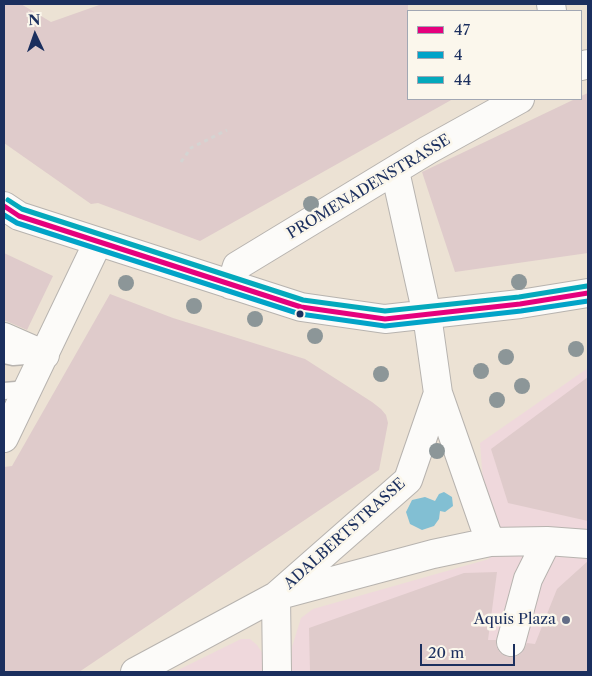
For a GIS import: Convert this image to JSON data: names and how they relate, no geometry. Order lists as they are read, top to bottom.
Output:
{
  "streets": {
    "street": ["PROMENADENSTRASSE", "ADALBERTSTRASSE"]
  },
  "places": ["Aquis Plaza"],
  "lines": ["transit line 44", "transit line 47", "transit line 4"],
  "legend": ["47", "4", "44"],
  "scale_bar": "20 m",
  "north": "top"
}
